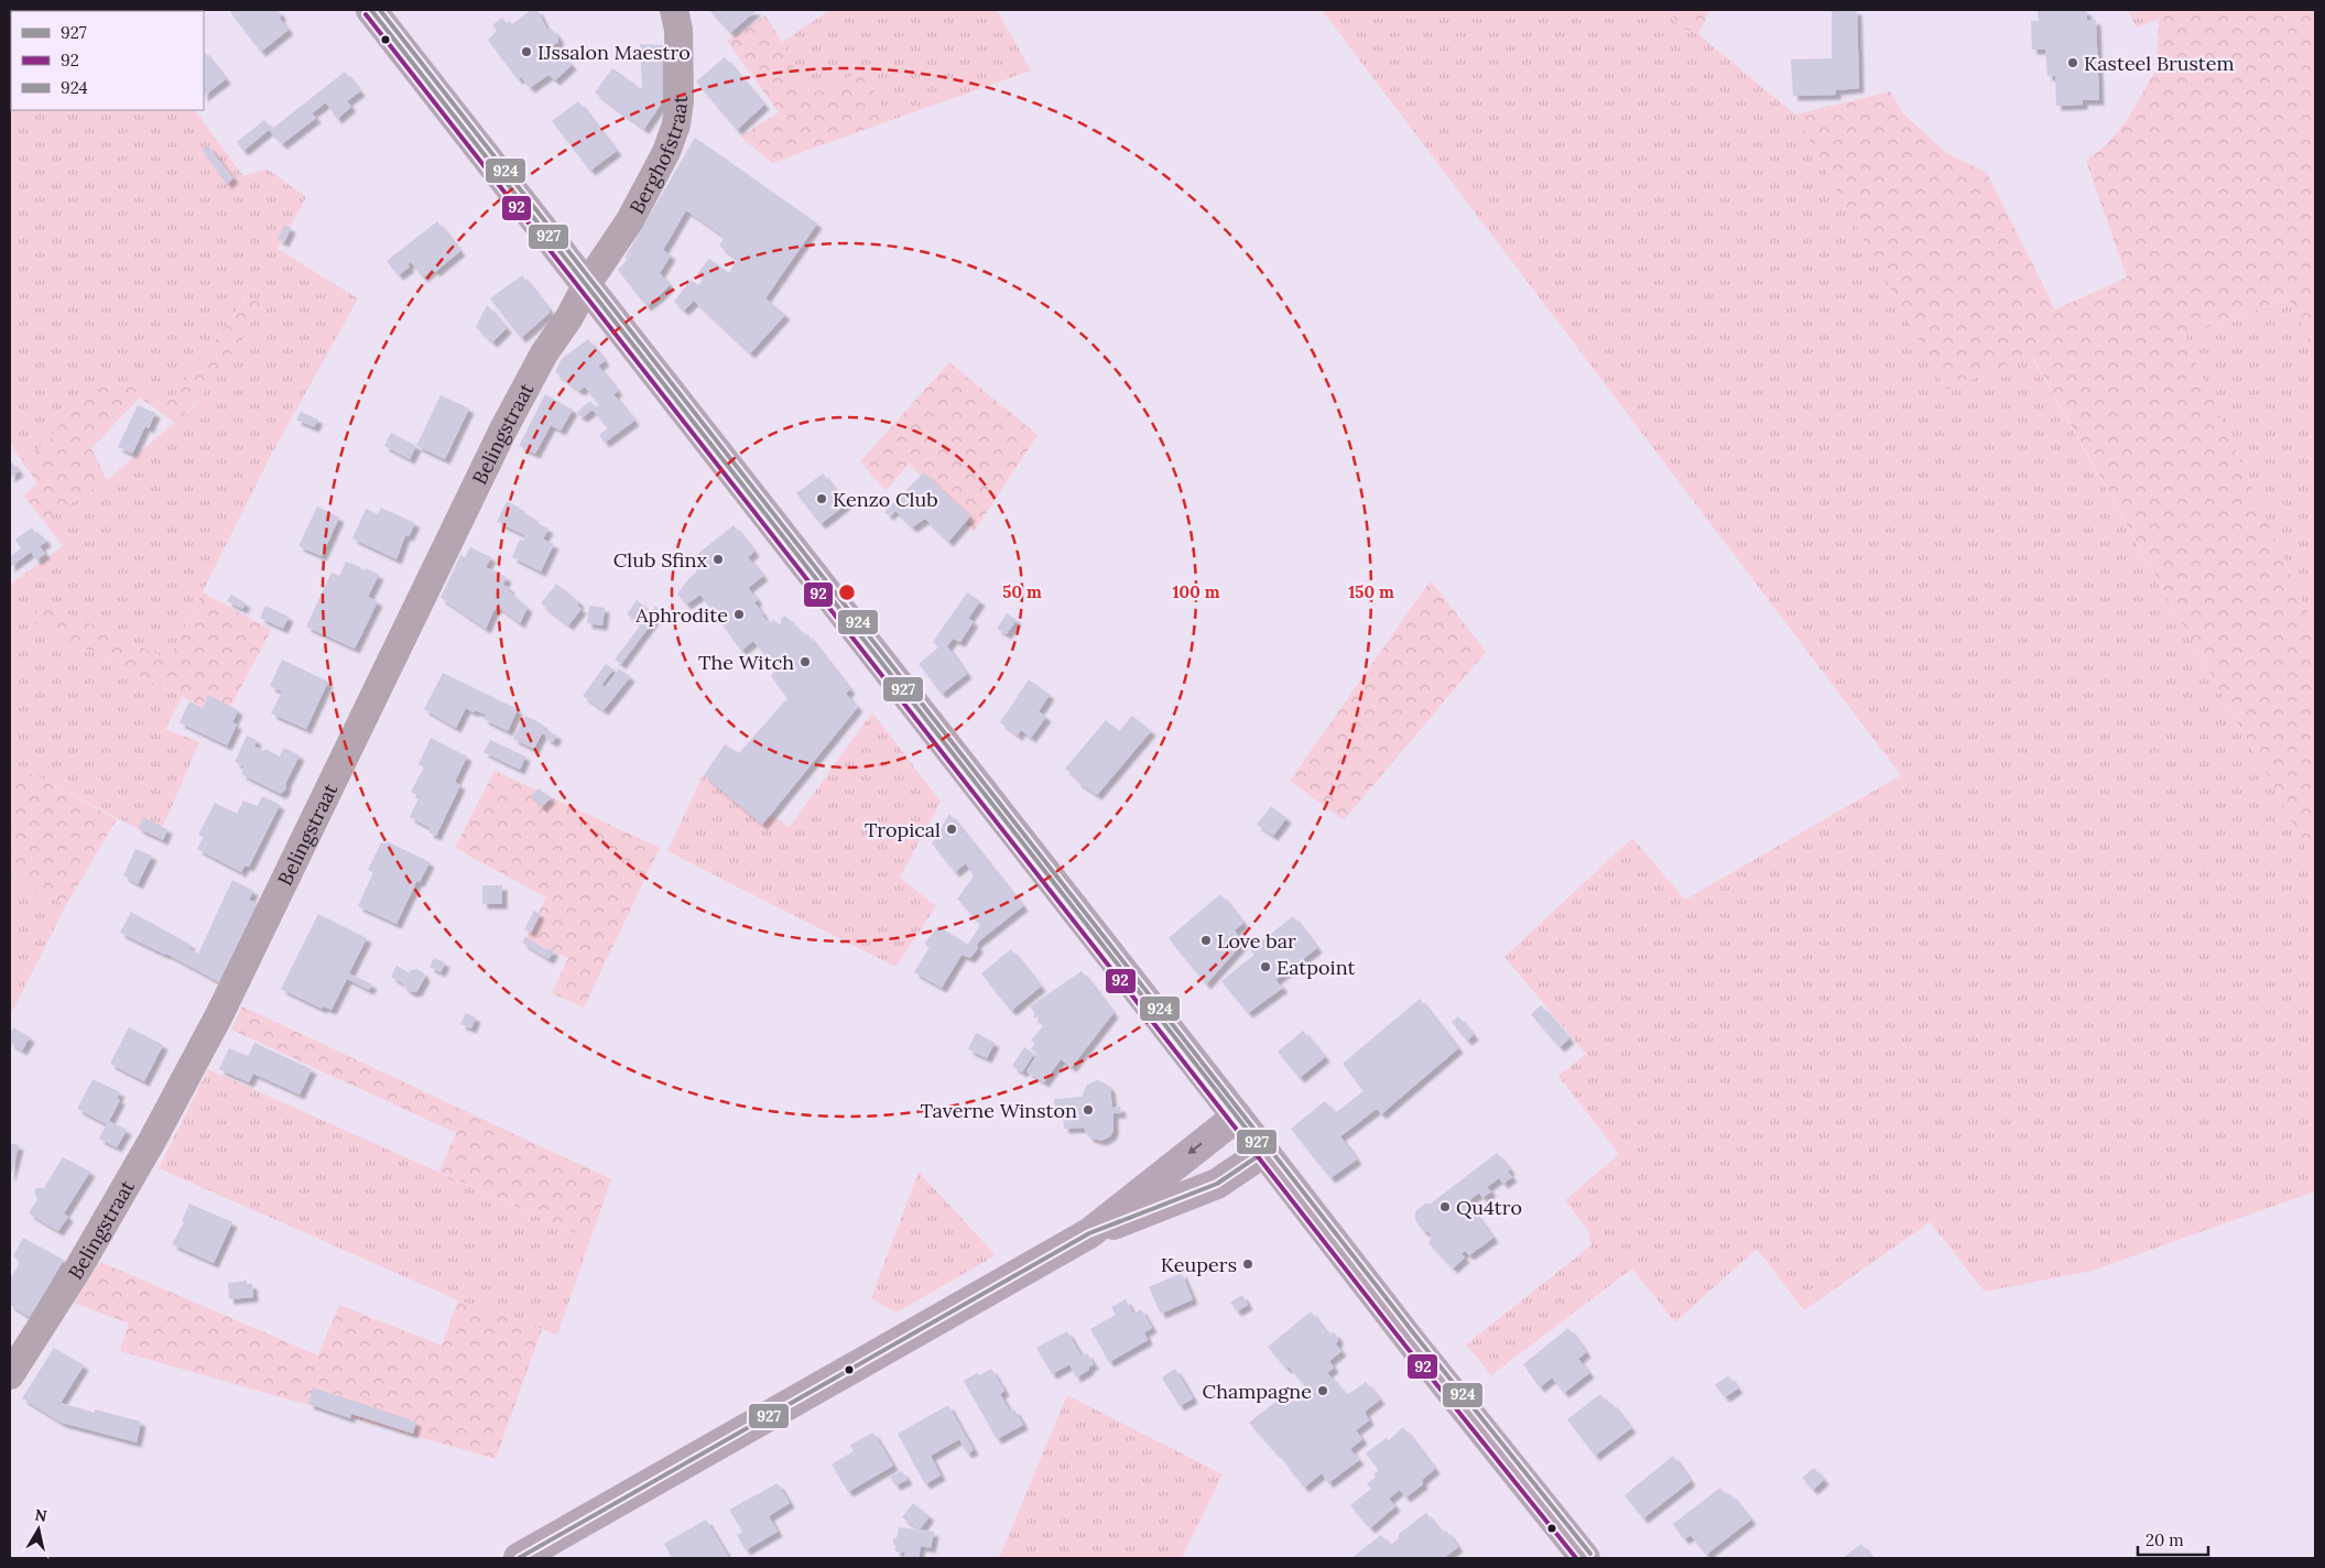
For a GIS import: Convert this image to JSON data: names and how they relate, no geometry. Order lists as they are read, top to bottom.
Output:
{
  "streets": {
    "street": ["Berghofstraat", "Belingstraat"]
  },
  "crossings": [
    ["Berghofstraat", "Belingstraat"]
  ],
  "places": [
    "IJssalon Maestro",
    "Kasteel Brustem",
    "Kenzo Club",
    "Club Sfinx",
    "Aphrodite",
    "The Witch",
    "Tropical",
    "Love bar",
    "Eatpoint",
    "Taverne Winston",
    "Qu4tro",
    "Keupers",
    "Champagne"
  ],
  "lines": ["transit line 927", "transit line 924", "transit line 92"],
  "legend": ["927", "92", "924"],
  "scale_bar": "20 m",
  "north": "top",
  "rings": ["50 m", "100 m", "150 m"]
}
